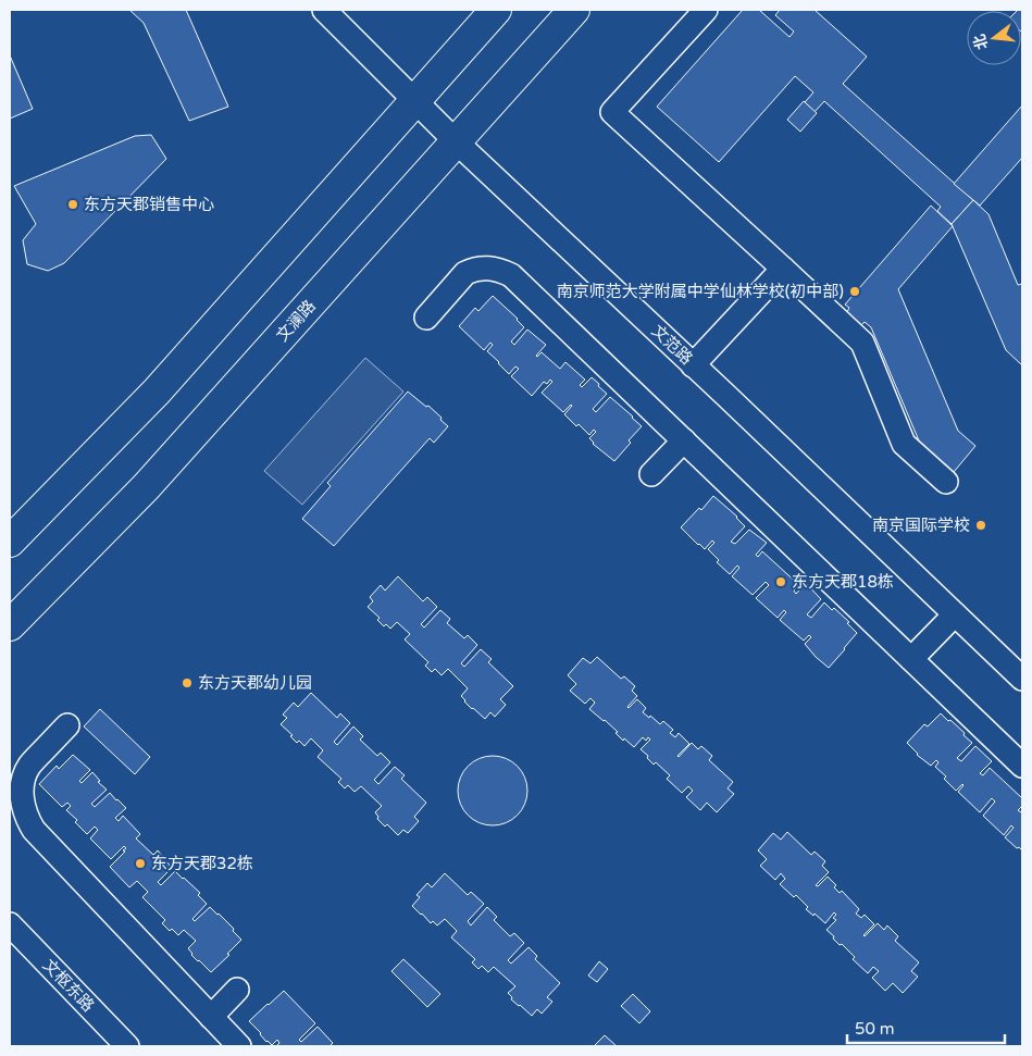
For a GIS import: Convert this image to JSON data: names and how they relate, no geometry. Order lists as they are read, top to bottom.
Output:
{
  "streets": {
    "main road": ["文澜路"],
    "street": ["文范路", "文枢东路"]
  },
  "crossings": [
    ["文澜路", "文范路"]
  ],
  "places": [
    "东方天郡销售中心",
    "南京师范大学附属中学仙林学校(初中部)",
    "南京国际学校",
    "东方天郡18栋",
    "东方天郡幼儿园",
    "东方天郡32栋"
  ],
  "scale_bar": "50 m",
  "north": "left"
}
